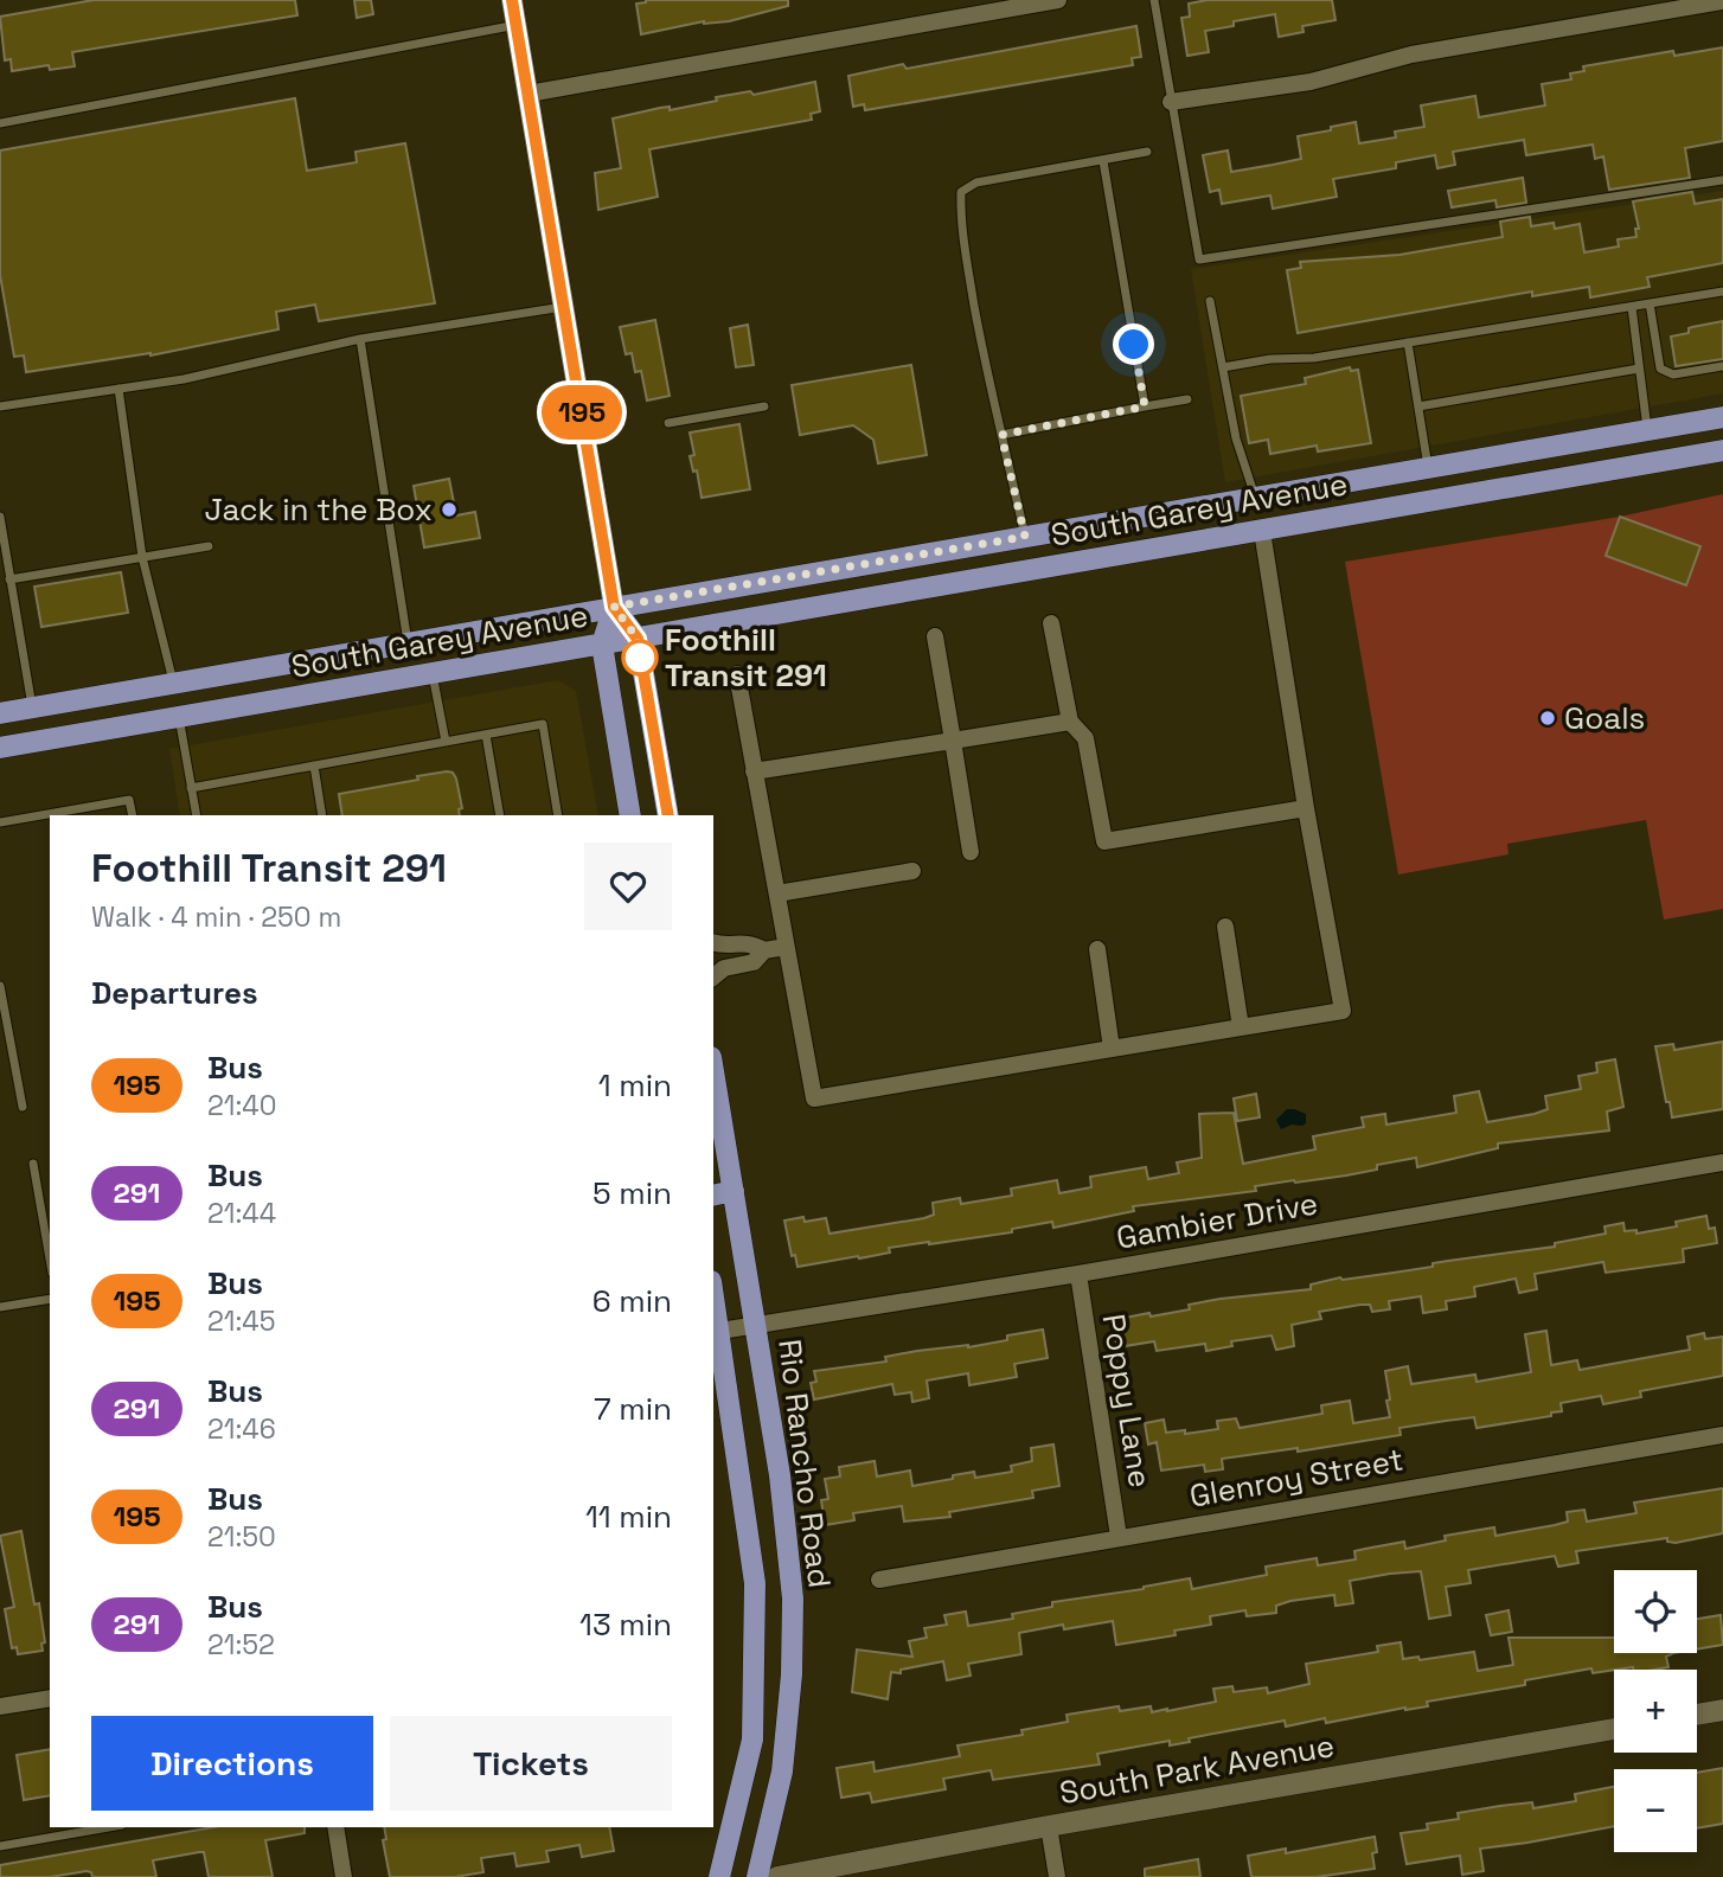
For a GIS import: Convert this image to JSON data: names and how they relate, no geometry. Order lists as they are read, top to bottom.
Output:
{
  "streets": {
    "main road": ["South Garey Avenue", "Rio Rancho Road"],
    "street": [
      "Gambier Drive",
      "Poppy Lane",
      "Glenroy Street",
      "South Park Avenue"
    ]
  },
  "crossings": [
    ["Gambier Drive", "Poppy Lane"],
    ["Gambier Drive", "Rio Rancho Road"],
    ["Poppy Lane", "Glenroy Street"]
  ],
  "places": ["Jack in the Box", "Foothill Transit 291", "Goals"],
  "lines": ["bus line 195"],
  "page": {
    "on_map": "195",
    "heading": [
      ["Foothill Transit 291", "Walk · 4 min · 250 m"],
      "Departures"
    ],
    "list": [
      {
        "mark": "195",
        "name": "Bus",
        "note": "21:40",
        "value": "1 min"
      },
      {
        "mark": "291",
        "name": "Bus",
        "note": "21:44",
        "value": "5 min"
      },
      {
        "mark": "195",
        "name": "Bus",
        "note": "21:45",
        "value": "6 min"
      },
      {
        "mark": "291",
        "name": "Bus",
        "note": "21:46",
        "value": "7 min"
      },
      {
        "mark": "195",
        "name": "Bus",
        "note": "21:50",
        "value": "11 min"
      },
      {
        "mark": "291",
        "name": "Bus",
        "note": "21:52",
        "value": "13 min"
      }
    ],
    "map_buttons": ["+", "−"],
    "buttons": ["Directions", "Tickets"]
  }
}
